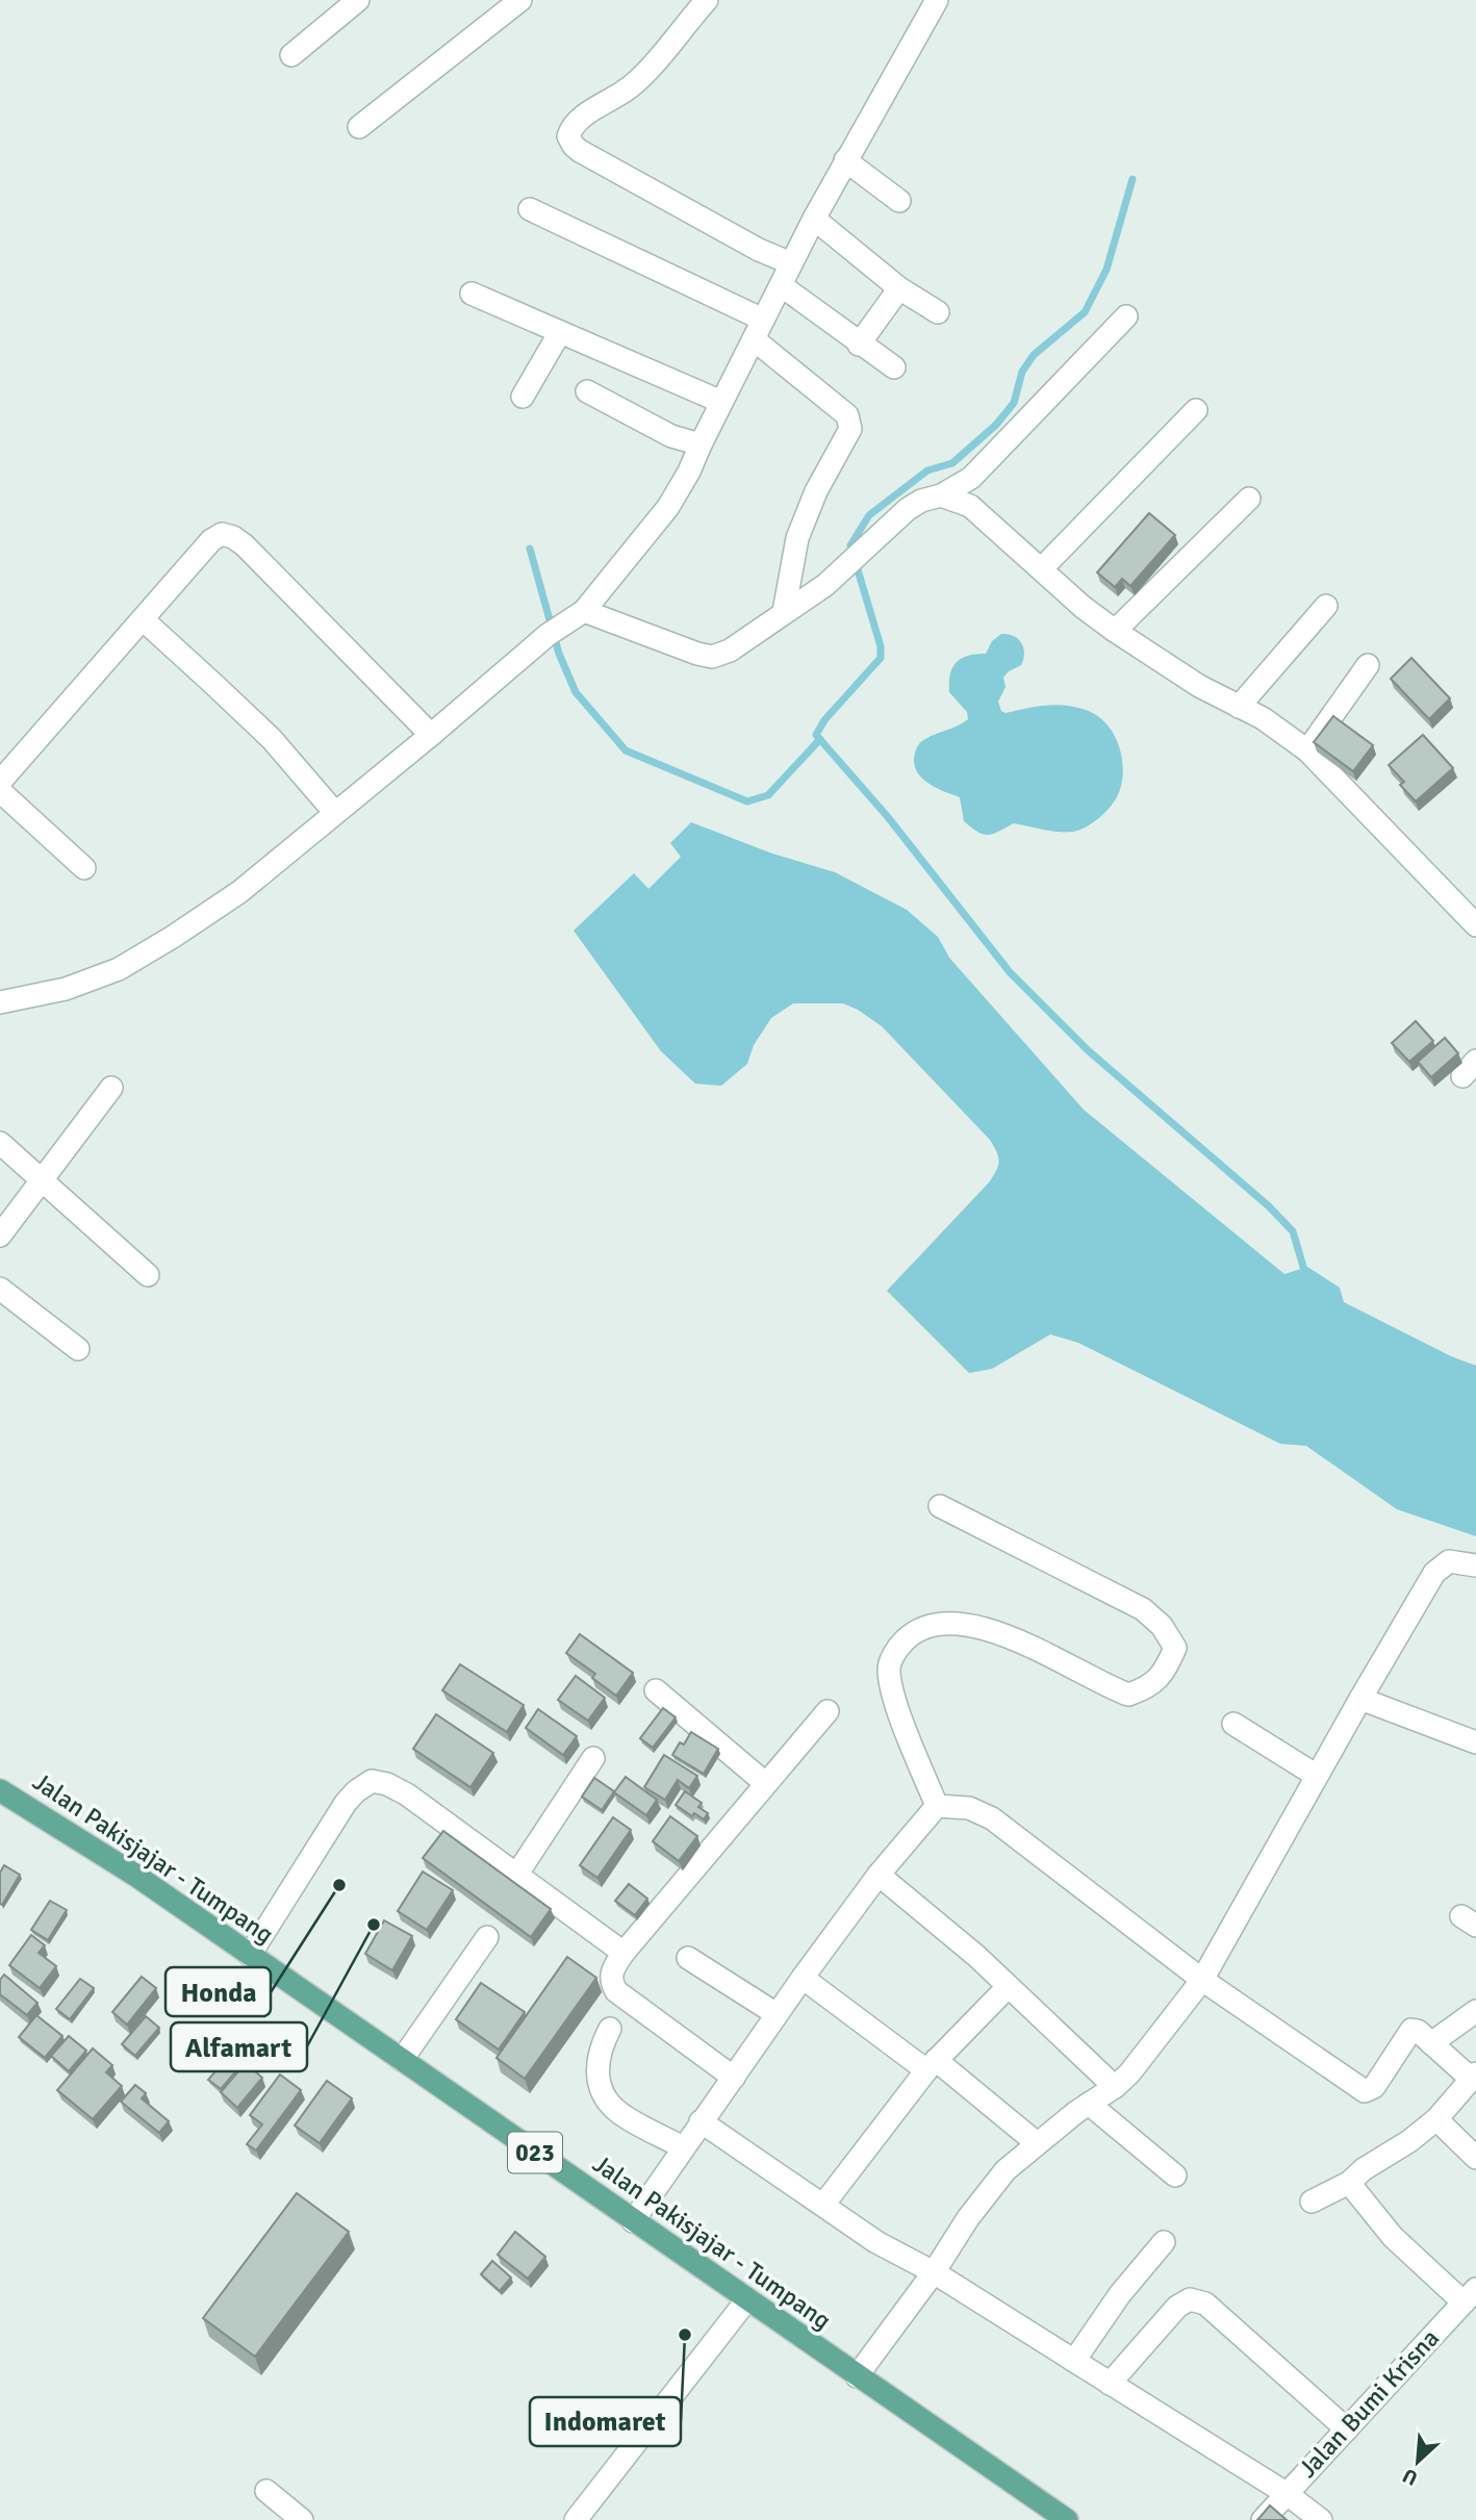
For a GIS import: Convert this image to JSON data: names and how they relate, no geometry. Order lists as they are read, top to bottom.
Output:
{
  "streets": {
    "main road": ["Jalan Pakisjajar - Tumpang", "023"],
    "street": ["Jalan Bumi Krisna"]
  },
  "places": ["Honda", "Alfamart", "Indomaret"],
  "north": "bottom left"
}
